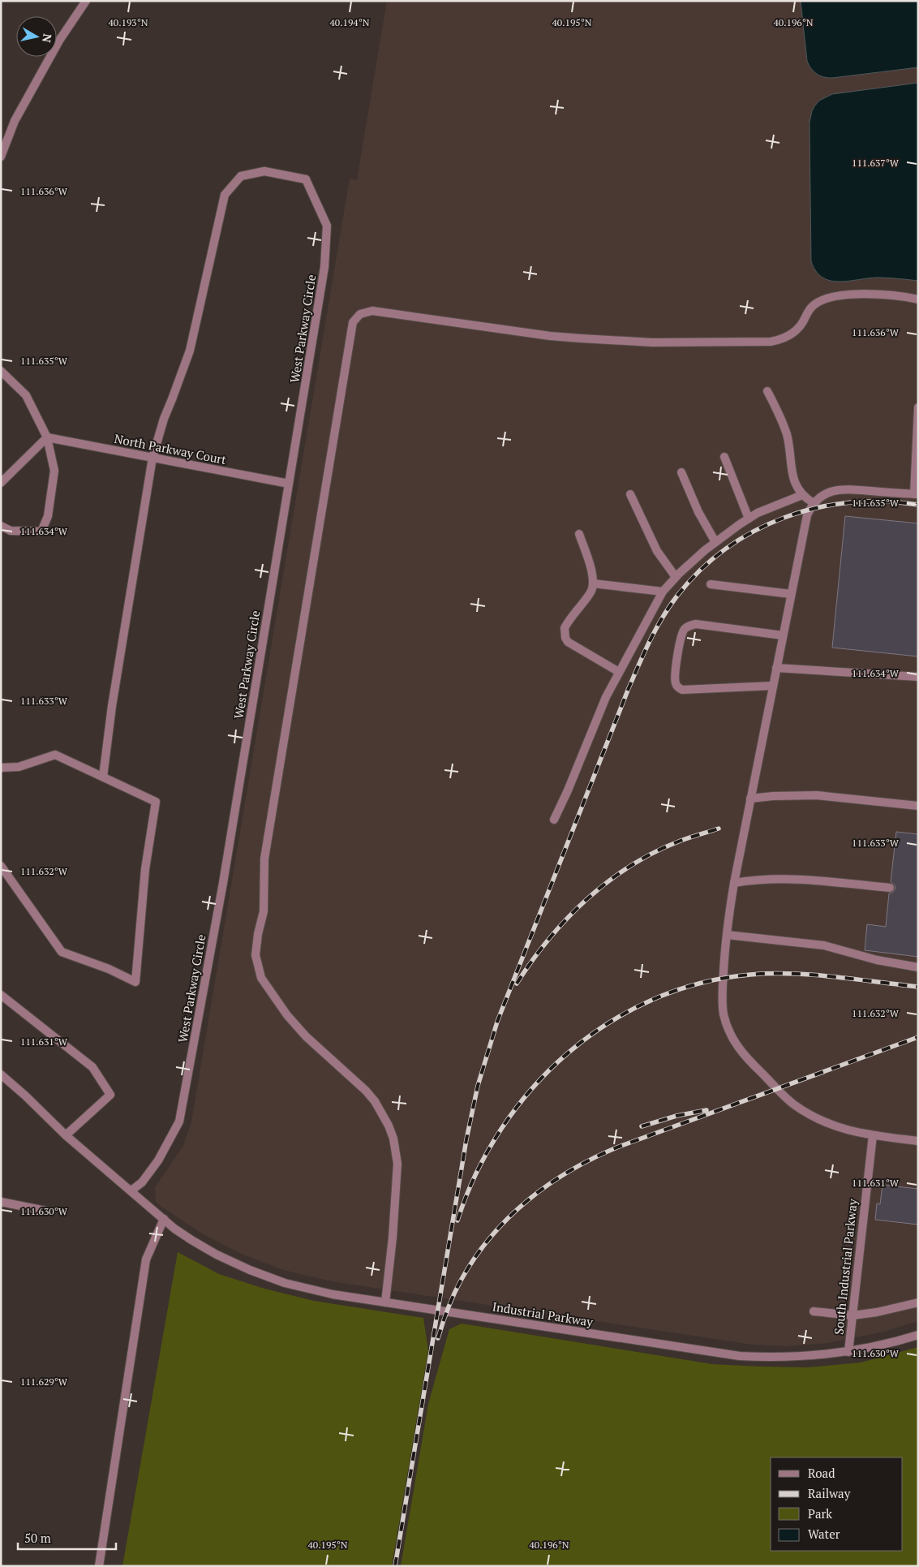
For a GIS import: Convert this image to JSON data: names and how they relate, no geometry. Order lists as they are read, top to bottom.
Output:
{
  "streets": {
    "street": [
      "West Parkway Circle",
      "North Parkway Court",
      "South Industrial Parkway",
      "Industrial Parkway"
    ]
  },
  "crossings": [
    ["West Parkway Circle", "North Parkway Court"],
    ["West Parkway Circle", "Industrial Parkway"],
    ["South Industrial Parkway", "Industrial Parkway"]
  ],
  "legend": [
    "Road",
    "Railway",
    "Park",
    "Water"
  ],
  "scale_bar": "50 m",
  "north": "right",
  "coordinates": [
    "40.193°N",
    "40.194°N",
    "40.195°N",
    "40.196°N",
    "111.637°W",
    "111.636°W",
    "111.635°W",
    "111.634°W",
    "111.633°W",
    "111.632°W",
    "111.631°W",
    "111.630°W",
    "111.629°W"
  ]
}
